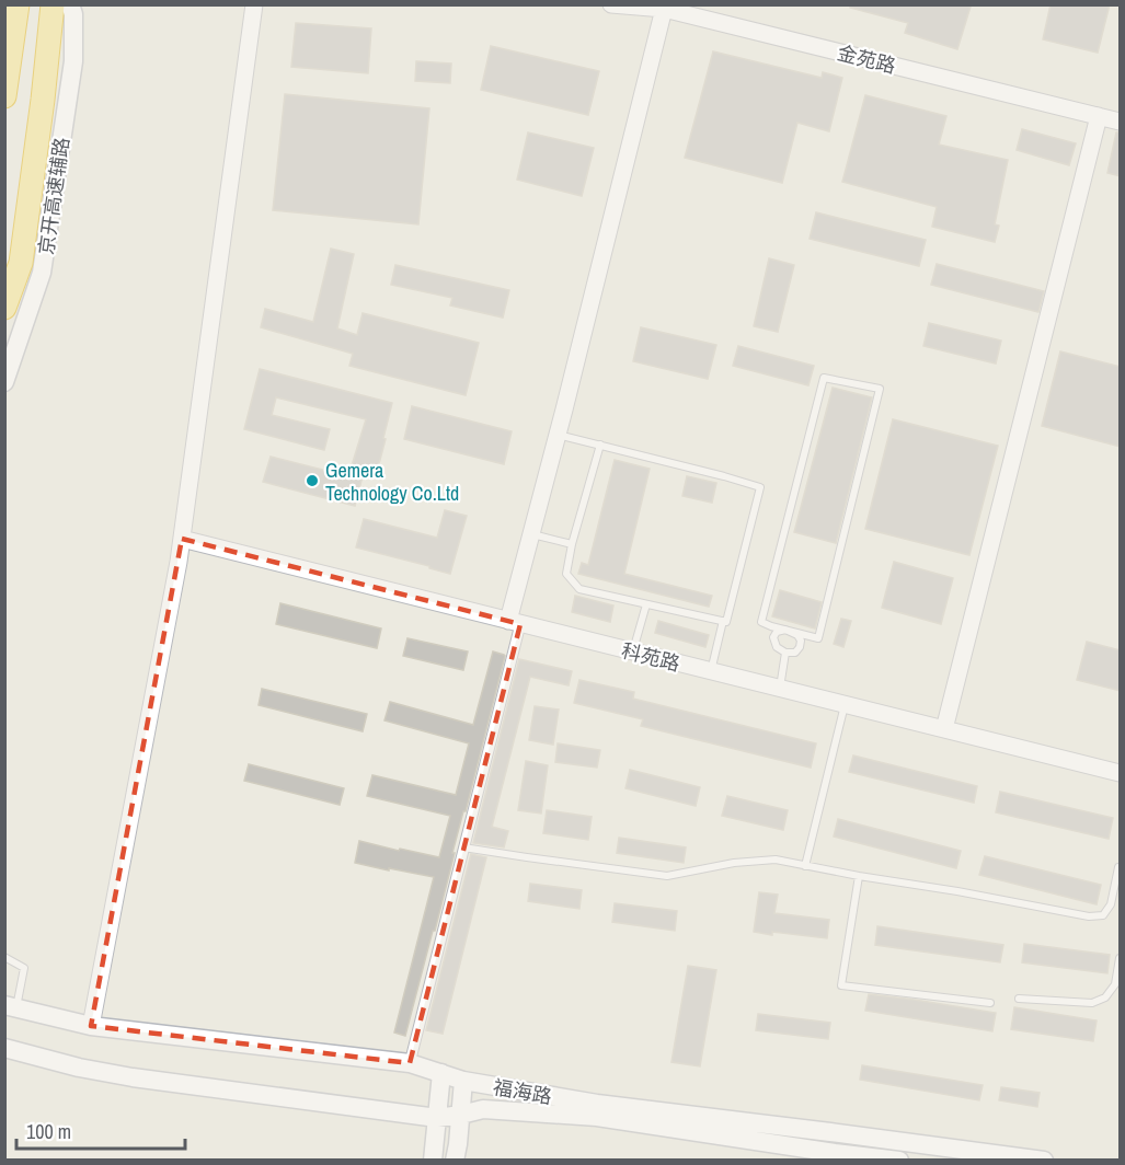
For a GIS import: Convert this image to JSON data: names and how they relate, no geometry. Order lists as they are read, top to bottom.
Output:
{
  "streets": {
    "main road": ["京开高速辅路", "福海路"],
    "street": ["金苑路", "科苑路"]
  },
  "places": ["Gemera Technology Co.Ltd"],
  "scale_bar": "100 m"
}
